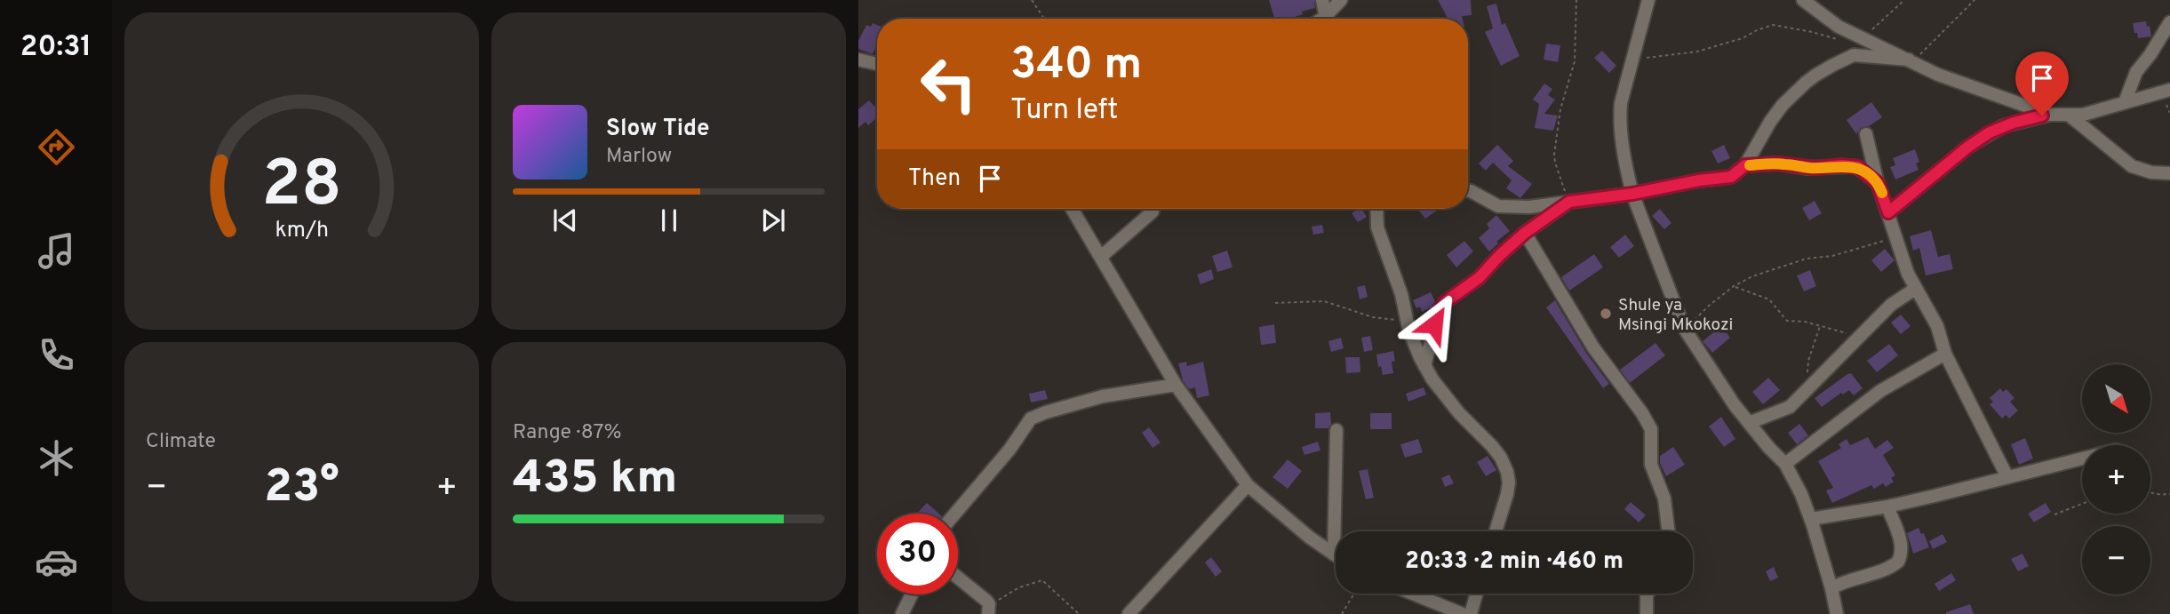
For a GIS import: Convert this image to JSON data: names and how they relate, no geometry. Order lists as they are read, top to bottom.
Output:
{
  "places": ["Shule ya Msingi Mkokozi"],
  "north": "bottom right",
  "page": {
    "tabs": "20:31",
    "turn": ["340 m", "Turn left"],
    "song": ["Slow Tide", "Marlow"],
    "then": "Then",
    "tile": [
      "Climate",
      ["Range · 87%", "435 km"]
    ],
    "map_buttons": ["+", "−"],
    "heat": ["−", "23°", "+"],
    "limit": "30",
    "trip": "20:33 · 2 min · 460 m",
    "gauge": ["28", "km/h"]
  }
}
